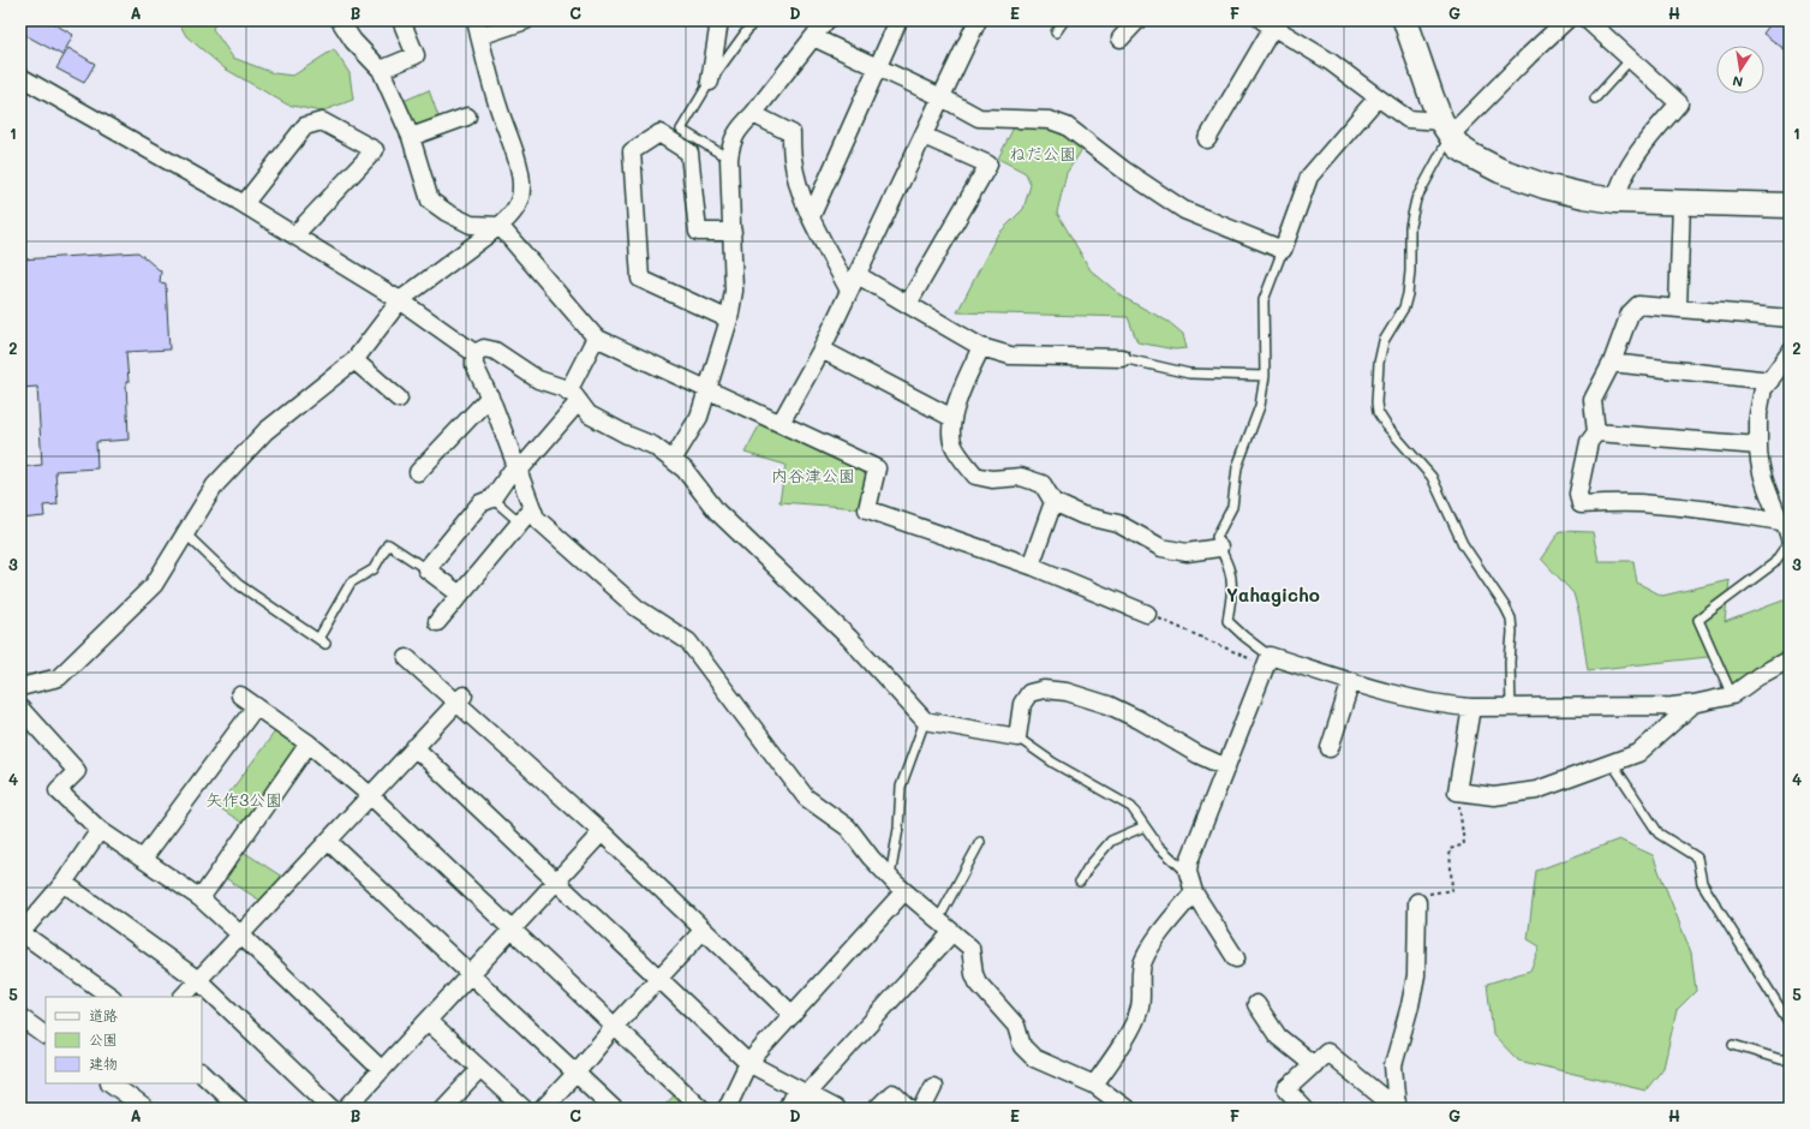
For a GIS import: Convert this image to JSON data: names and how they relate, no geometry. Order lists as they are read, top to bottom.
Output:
{
  "districts": ["Yahagicho"],
  "parks": ["ねだ公園", "内谷津公園", "矢作3公園"],
  "legend": ["道路", "公園", "建物"],
  "north": "bottom",
  "grid": {
    "columns": [
      "A",
      "B",
      "C",
      "D",
      "E",
      "F",
      "G",
      "H"
    ],
    "rows": [
      "1",
      "2",
      "3",
      "4",
      "5"
    ]
  }
}
